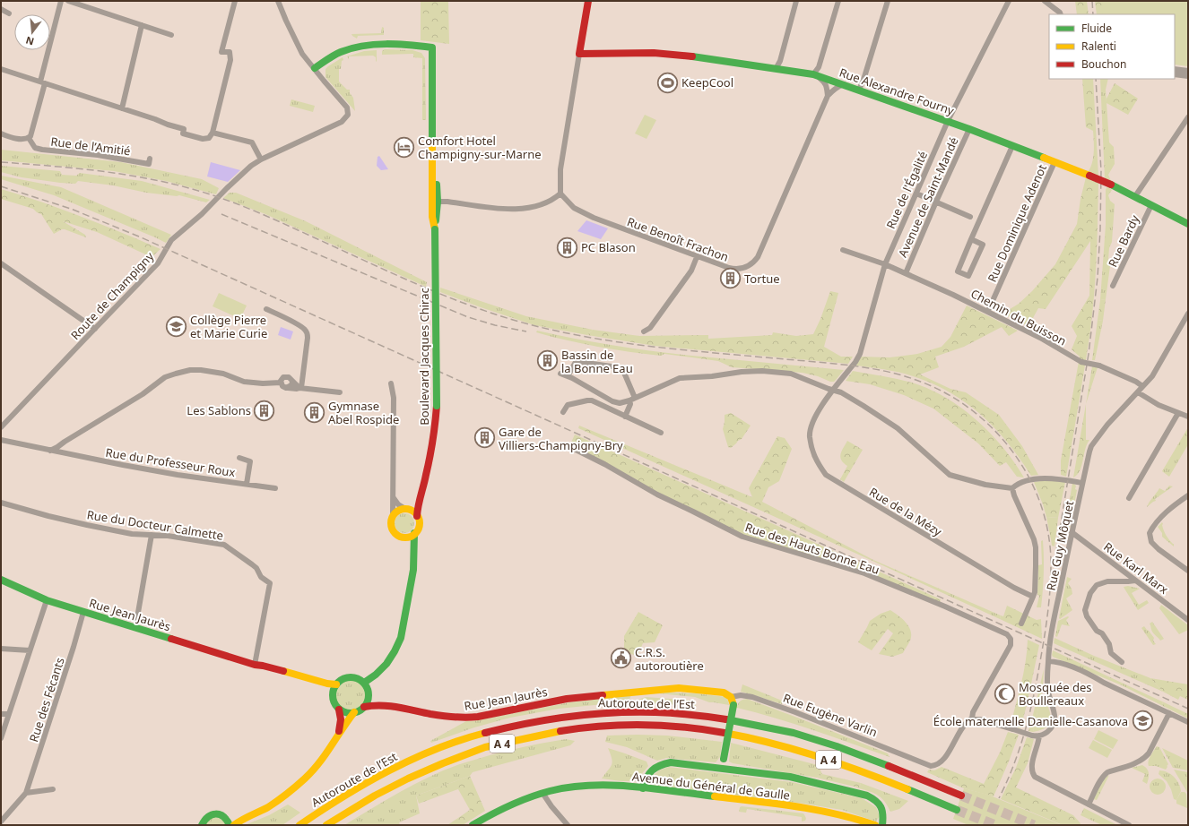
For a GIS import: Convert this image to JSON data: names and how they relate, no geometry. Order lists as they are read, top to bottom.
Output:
{
  "streets": {
    "main road": [
      "Rue Alexandre Fourny",
      "Boulevard Jacques Chirac",
      "Rue Jean Jaurès",
      "Autoroute de l’Est",
      "Rue Eugène Varlin",
      "A 4",
      "Avenue du Général de Gaulle"
    ],
    "street": [
      "Rue de l’Amitié",
      "Rue de l'Égalité",
      "Avenue de Saint-Mandé",
      "Rue Dominique Adenot",
      "Rue Benoît Frachon",
      "Rue Bardy",
      "Route de Champigny",
      "Chemin du Buisson",
      "Rue du Professeur Roux",
      "Rue de la Mézy",
      "Rue du Docteur Calmette",
      "Rue Guy Môquet",
      "Rue des Hauts Bonne Eau",
      "Rue Karl Marx",
      "Rue des Fécants"
    ]
  },
  "crossings": [
    ["Rue Alexandre Fourny", "Rue de l'Égalité"],
    ["Rue Alexandre Fourny", "Avenue de Saint-Mandé"],
    ["Rue Alexandre Fourny", "Rue Dominique Adenot"],
    ["Rue Alexandre Fourny", "Rue Bardy"],
    ["Rue de l'Égalité", "Chemin du Buisson"],
    ["Rue de l'Égalité", "Rue de la Mézy"],
    ["Avenue de Saint-Mandé", "Chemin du Buisson"],
    ["Rue Dominique Adenot", "Chemin du Buisson"],
    ["Chemin du Buisson", "Rue Guy Môquet"],
    ["Boulevard Jacques Chirac", "Rue Jean Jaurès"],
    ["Rue du Docteur Calmette", "Rue Jean Jaurès"],
    ["Rue Guy Môquet", "Rue Karl Marx"],
    ["Rue des Hauts Bonne Eau", "Rue Eugène Varlin"],
    ["Rue Jean Jaurès", "Rue des Fécants"],
    ["Rue Jean Jaurès", "Rue Eugène Varlin"]
  ],
  "places": {
    "sports": ["KeepCool"],
    "hotel": ["Comfort Hotel Champigny-sur-Marne"],
    "building": [
      "PC Blason",
      "Tortue",
      "Bassin de la Bonne Eau",
      "Les Sablons",
      "Gymnase Abel Rospide",
      "Gare de Villiers-Champigny-Bry"
    ],
    "school or university": ["Collège Pierre et Marie Curie", "École maternelle Danielle-Casanova"],
    "public building": ["C.R.S. autoroutière"],
    "mosque": ["Mosquée des Boullereaux"]
  },
  "legend": ["Fluide", "Ralenti", "Bouchon"],
  "north": "bottom"
}
